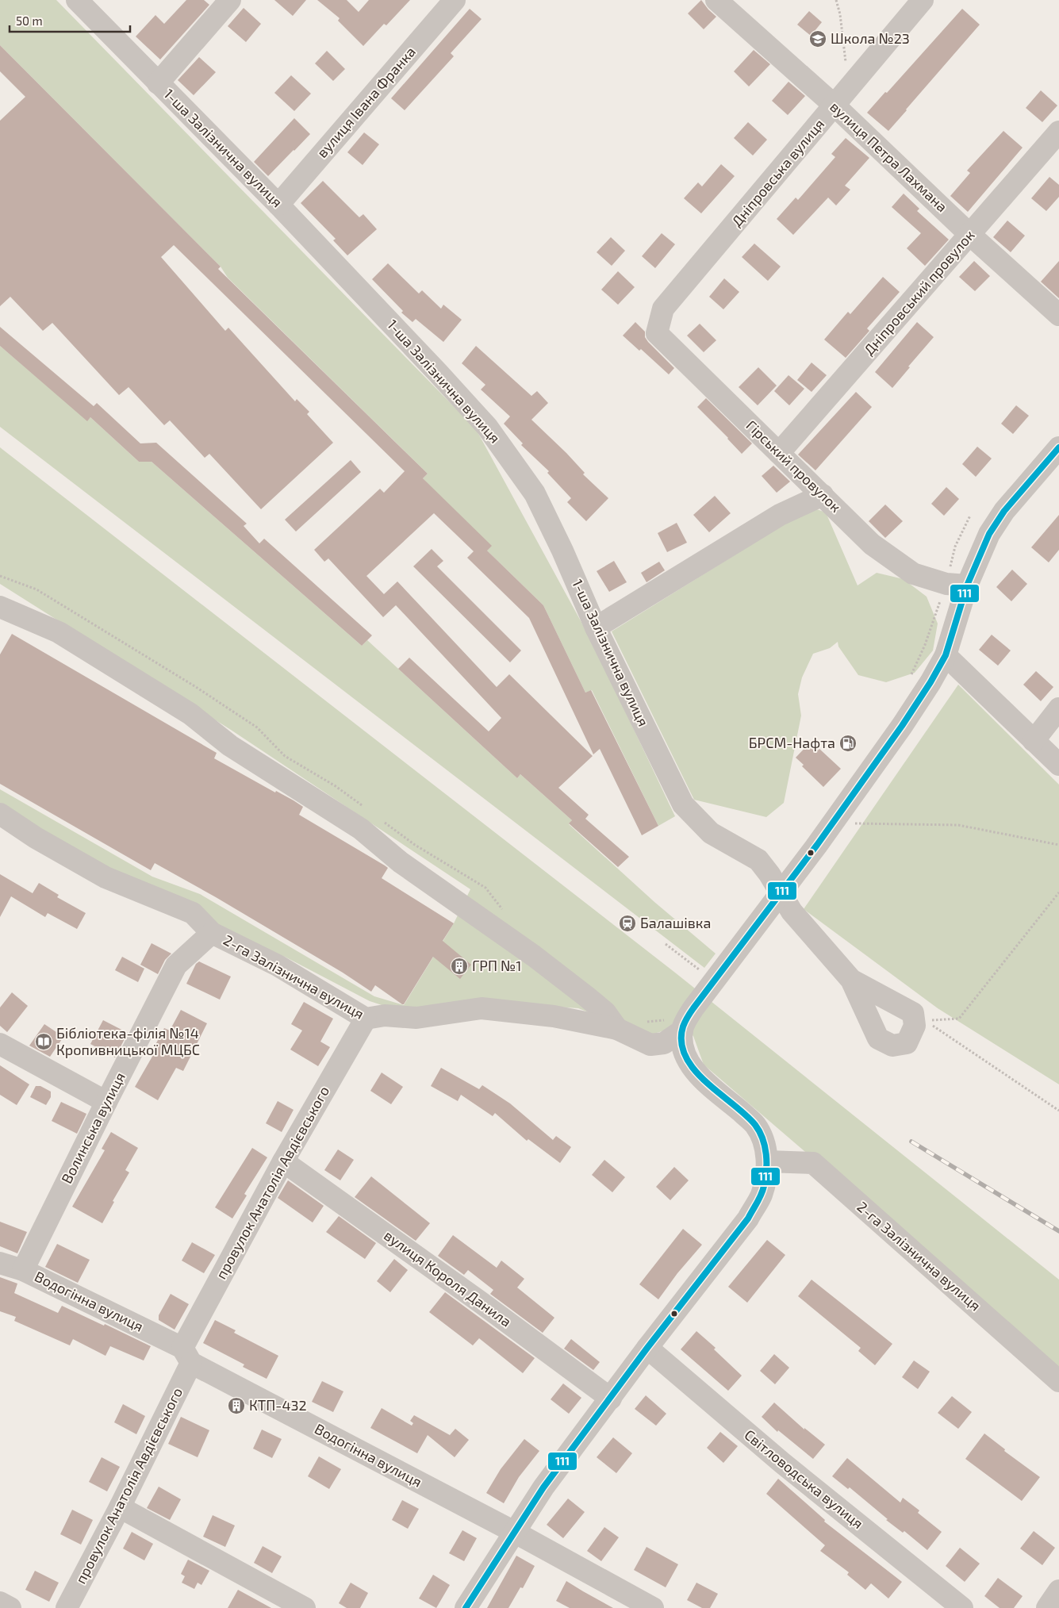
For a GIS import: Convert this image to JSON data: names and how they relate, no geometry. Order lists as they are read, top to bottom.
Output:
{
  "streets": {
    "street": [
      "вулиця Івана Франка",
      "1-ша Залізнична вулиця",
      "вулиця Петра Лахмана",
      "Дніпровська вулиця",
      "Дніпровський провулок",
      "Гірський провулок",
      "2-га Залізнична вулиця",
      "Волинська вулиця",
      "провулок Анатолія Авдієвського",
      "вулиця Короля Данила",
      "Водогінна вулиця",
      "Світловодська вулиця"
    ]
  },
  "crossings": [
    ["вулиця Івана Франка", "1-ша Залізнична вулиця"],
    ["вулиця Петра Лахмана", "Дніпровська вулиця"],
    ["вулиця Петра Лахмана", "Дніпровський провулок"],
    ["Дніпровська вулиця", "Гірський провулок"],
    ["Дніпровський провулок", "Гірський провулок"],
    ["2-га Залізнична вулиця", "Волинська вулиця"],
    ["2-га Залізнична вулиця", "провулок Анатолія Авдієвського"],
    ["Волинська вулиця", "Водогінна вулиця"],
    ["провулок Анатолія Авдієвського", "вулиця Короля Данила"],
    ["провулок Анатолія Авдієвського", "Водогінна вулиця"]
  ],
  "places": {
    "school or university": ["Школа №23"],
    "fuel station": ["БРСМ-Нафта"],
    "station": ["Балашівка"],
    "building": ["ГРП №1", "КТП-432"],
    "library": ["Бібліотека-філія №14 Кропивницької МЦБС"]
  },
  "lines": ["transit line 111"],
  "scale_bar": "50 m"
}
